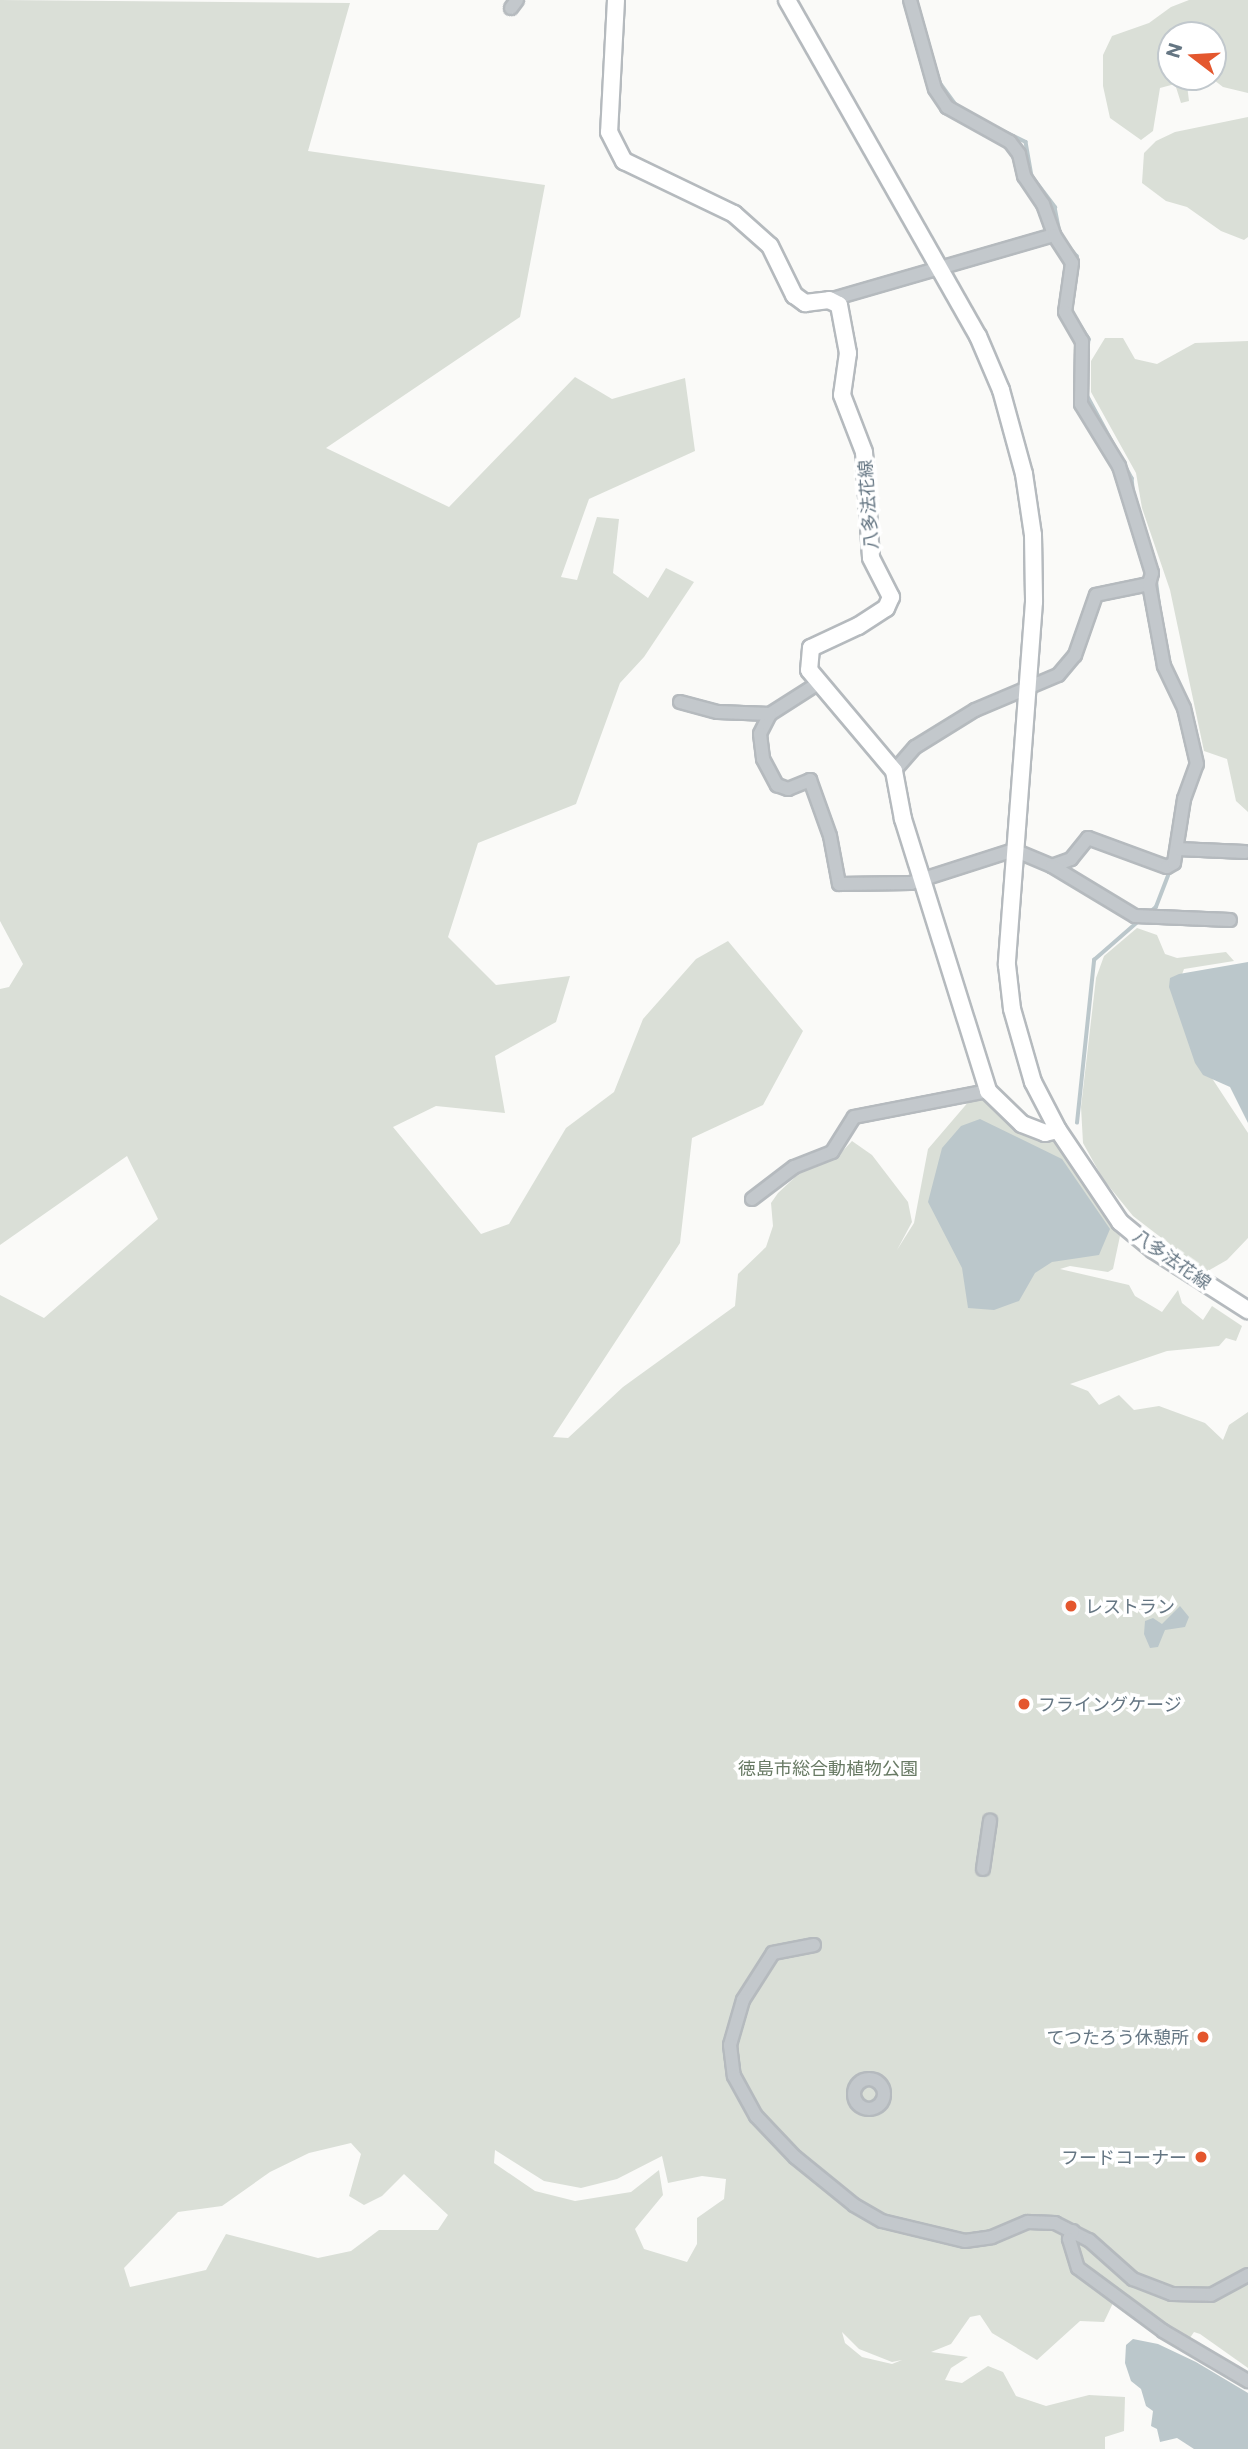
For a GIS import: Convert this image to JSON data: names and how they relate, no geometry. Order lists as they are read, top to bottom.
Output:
{
  "streets": {
    "main road": ["八多法花線"]
  },
  "parks": ["徳島市総合動植物公園"],
  "places": [
    "レストラン",
    "フライングケージ",
    "てつたろう休憩所",
    "フードコーナー"
  ],
  "north": "left"
}
